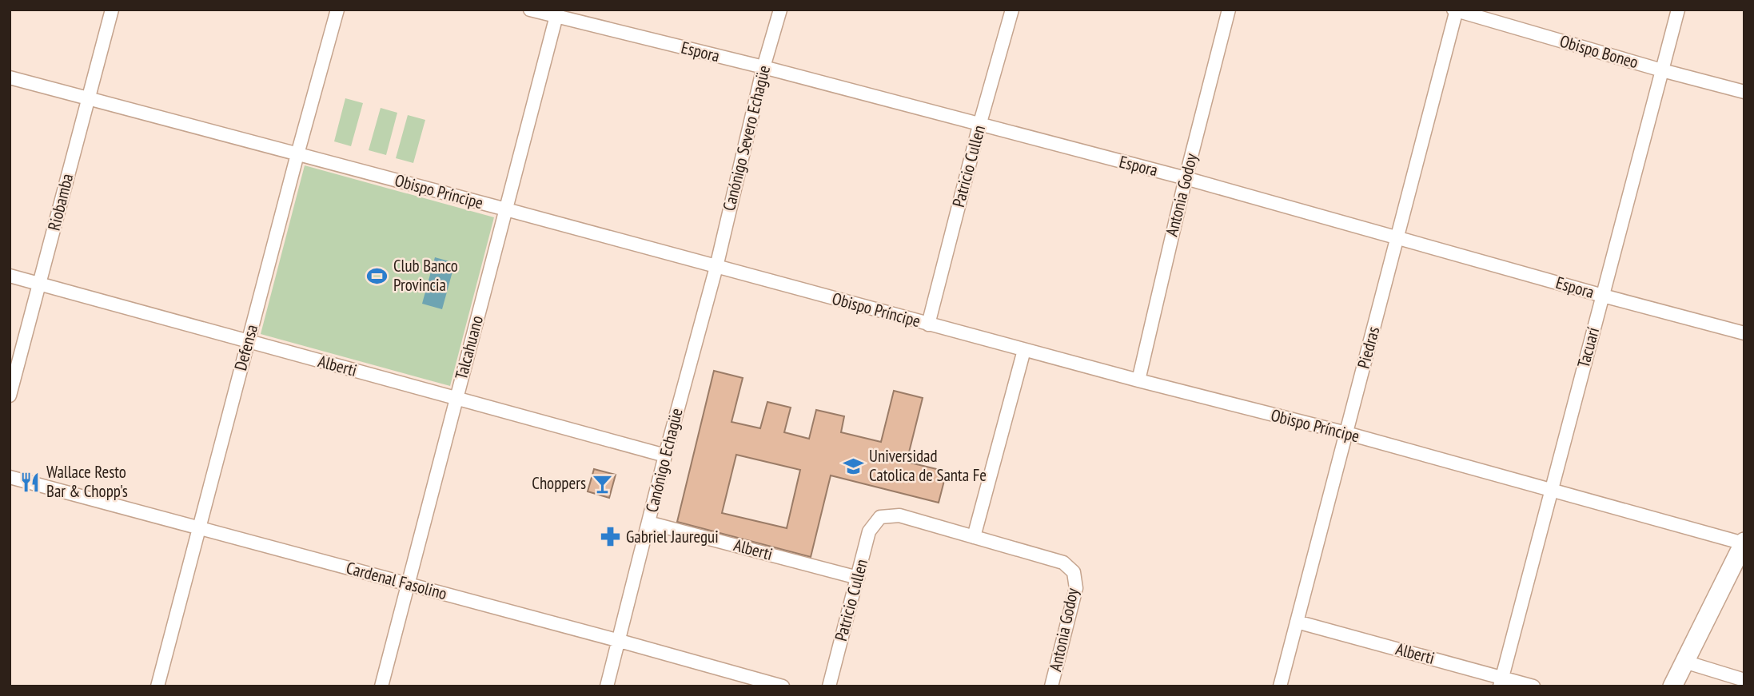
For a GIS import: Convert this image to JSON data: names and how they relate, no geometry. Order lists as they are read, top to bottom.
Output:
{
  "streets": {
    "street": [
      "Espora",
      "Obispo Boneo",
      "Canónigo Severo Echagüe",
      "Patricio Cullen",
      "Obispo Príncipe",
      "Antonia Godoy",
      "Riobamba",
      "Defensa",
      "Talcahuano",
      "Piedras",
      "Tacuarí",
      "Alberti",
      "Canónigo Echagüe",
      "Cardenal Fasolino"
    ]
  },
  "crossings": [
    ["Espora", "Canónigo Severo Echagüe"],
    ["Espora", "Patricio Cullen"],
    ["Espora", "Antonia Godoy"],
    ["Espora", "Talcahuano"],
    ["Espora", "Piedras"],
    ["Espora", "Tacuarí"],
    ["Obispo Boneo", "Piedras"],
    ["Obispo Boneo", "Tacuarí"],
    ["Canónigo Severo Echagüe", "Obispo Príncipe"],
    ["Canónigo Severo Echagüe", "Canónigo Echagüe"],
    ["Patricio Cullen", "Obispo Príncipe"],
    ["Patricio Cullen", "Antonia Godoy"],
    ["Patricio Cullen", "Alberti"],
    ["Obispo Príncipe", "Antonia Godoy"],
    ["Obispo Príncipe", "Riobamba"],
    ["Obispo Príncipe", "Defensa"],
    ["Obispo Príncipe", "Talcahuano"],
    ["Obispo Príncipe", "Piedras"],
    ["Obispo Príncipe", "Tacuarí"],
    ["Obispo Príncipe", "Canónigo Echagüe"],
    ["Riobamba", "Alberti"],
    ["Defensa", "Alberti"],
    ["Defensa", "Cardenal Fasolino"],
    ["Talcahuano", "Alberti"],
    ["Talcahuano", "Cardenal Fasolino"],
    ["Piedras", "Alberti"],
    ["Tacuarí", "Alberti"],
    ["Alberti", "Canónigo Echagüe"],
    ["Canónigo Echagüe", "Cardenal Fasolino"]
  ],
  "places": {
    "sports": ["Club Banco Provincia"],
    "school or university": ["Universidad Catolica de Santa Fe"],
    "restaurant": ["Wallace Resto Bar & Chopp's"],
    "bar": ["Choppers"],
    "pharmacy": ["Gabriel Jauregui"]
  }
}
